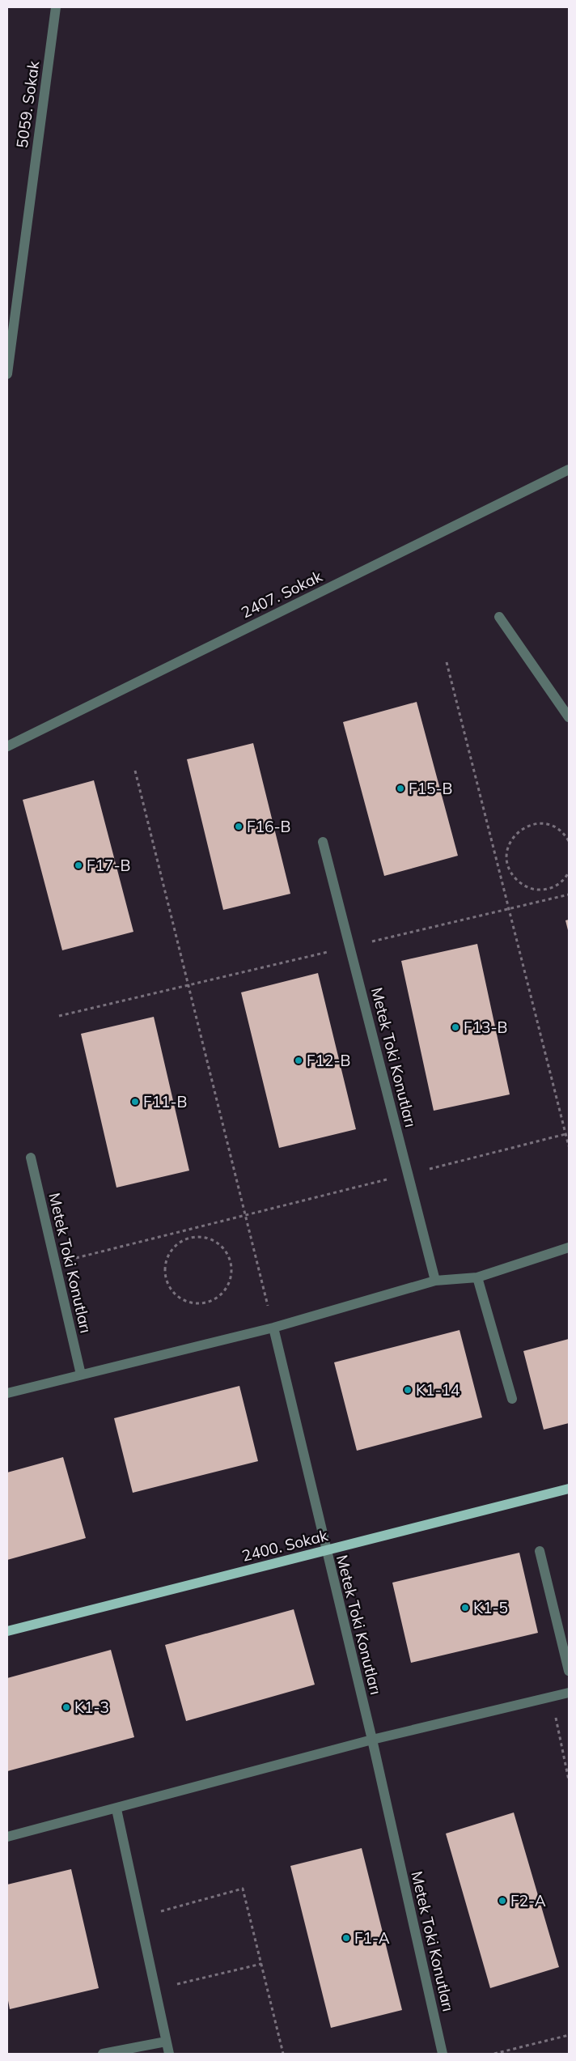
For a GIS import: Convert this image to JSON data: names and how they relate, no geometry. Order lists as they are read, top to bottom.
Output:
{
  "streets": {
    "main road": ["2400. Sokak"],
    "street": ["5059. Sokak", "2407. Sokak", "Metek Toki Konutları"]
  },
  "crossings": [
    ["Metek Toki Konutları", "2400. Sokak"]
  ],
  "places": [
    "F15-B",
    "F16-B",
    "F17-B",
    "F13-B",
    "F12-B",
    "F11-B",
    "K1-14",
    "K1-5",
    "K1-3",
    "F2-A",
    "F1-A"
  ]
}
